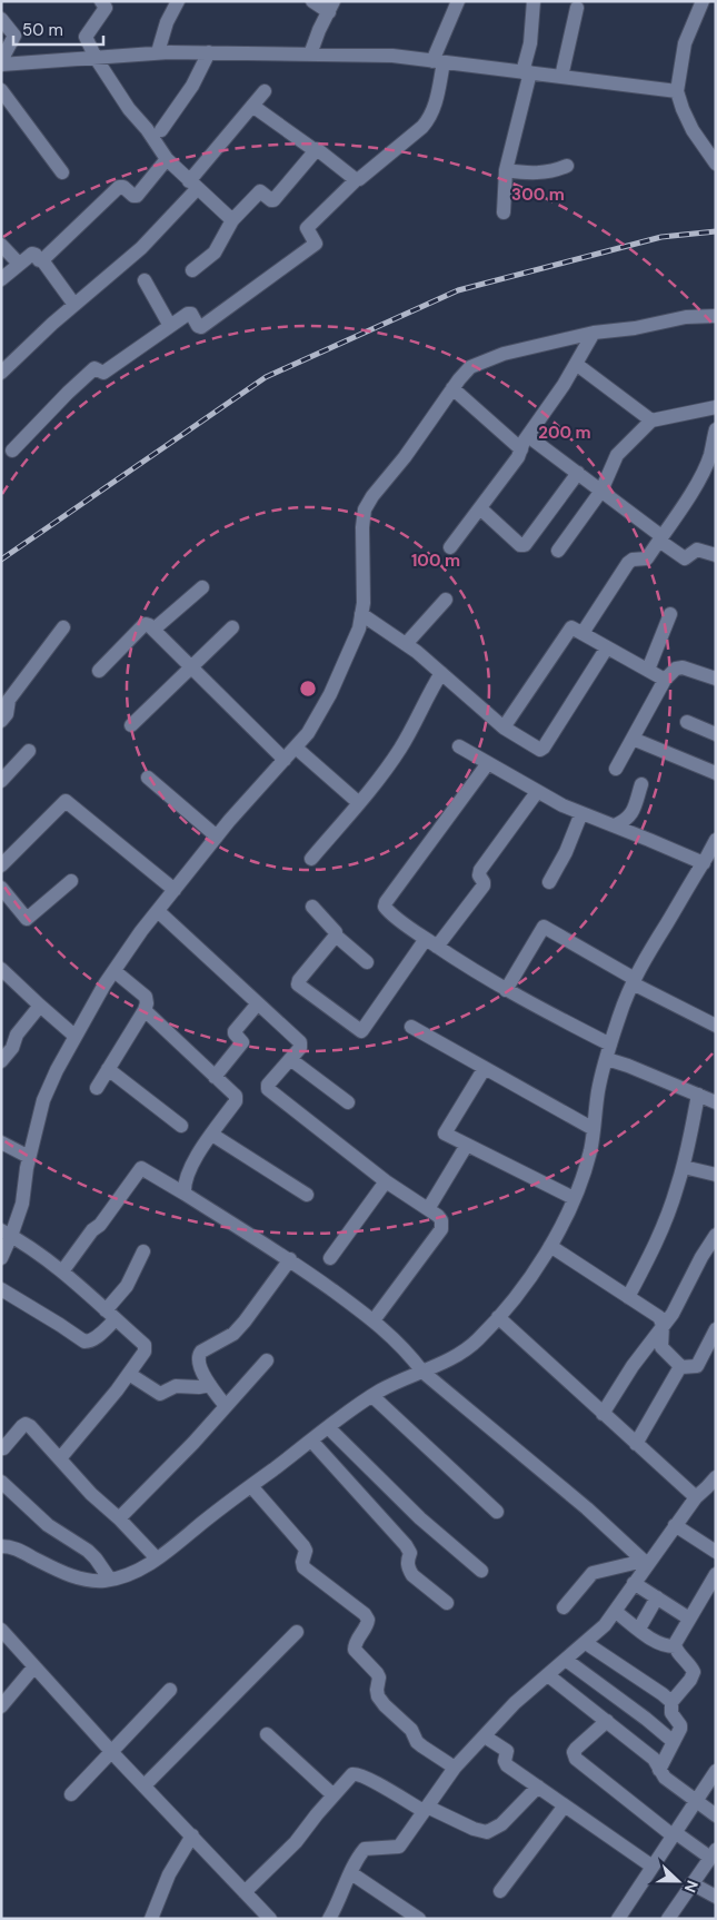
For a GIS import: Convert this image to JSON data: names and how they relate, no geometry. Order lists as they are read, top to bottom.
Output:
{
  "scale_bar": "50 m",
  "north": "right",
  "rings": ["300 m", "200 m", "100 m"]
}
